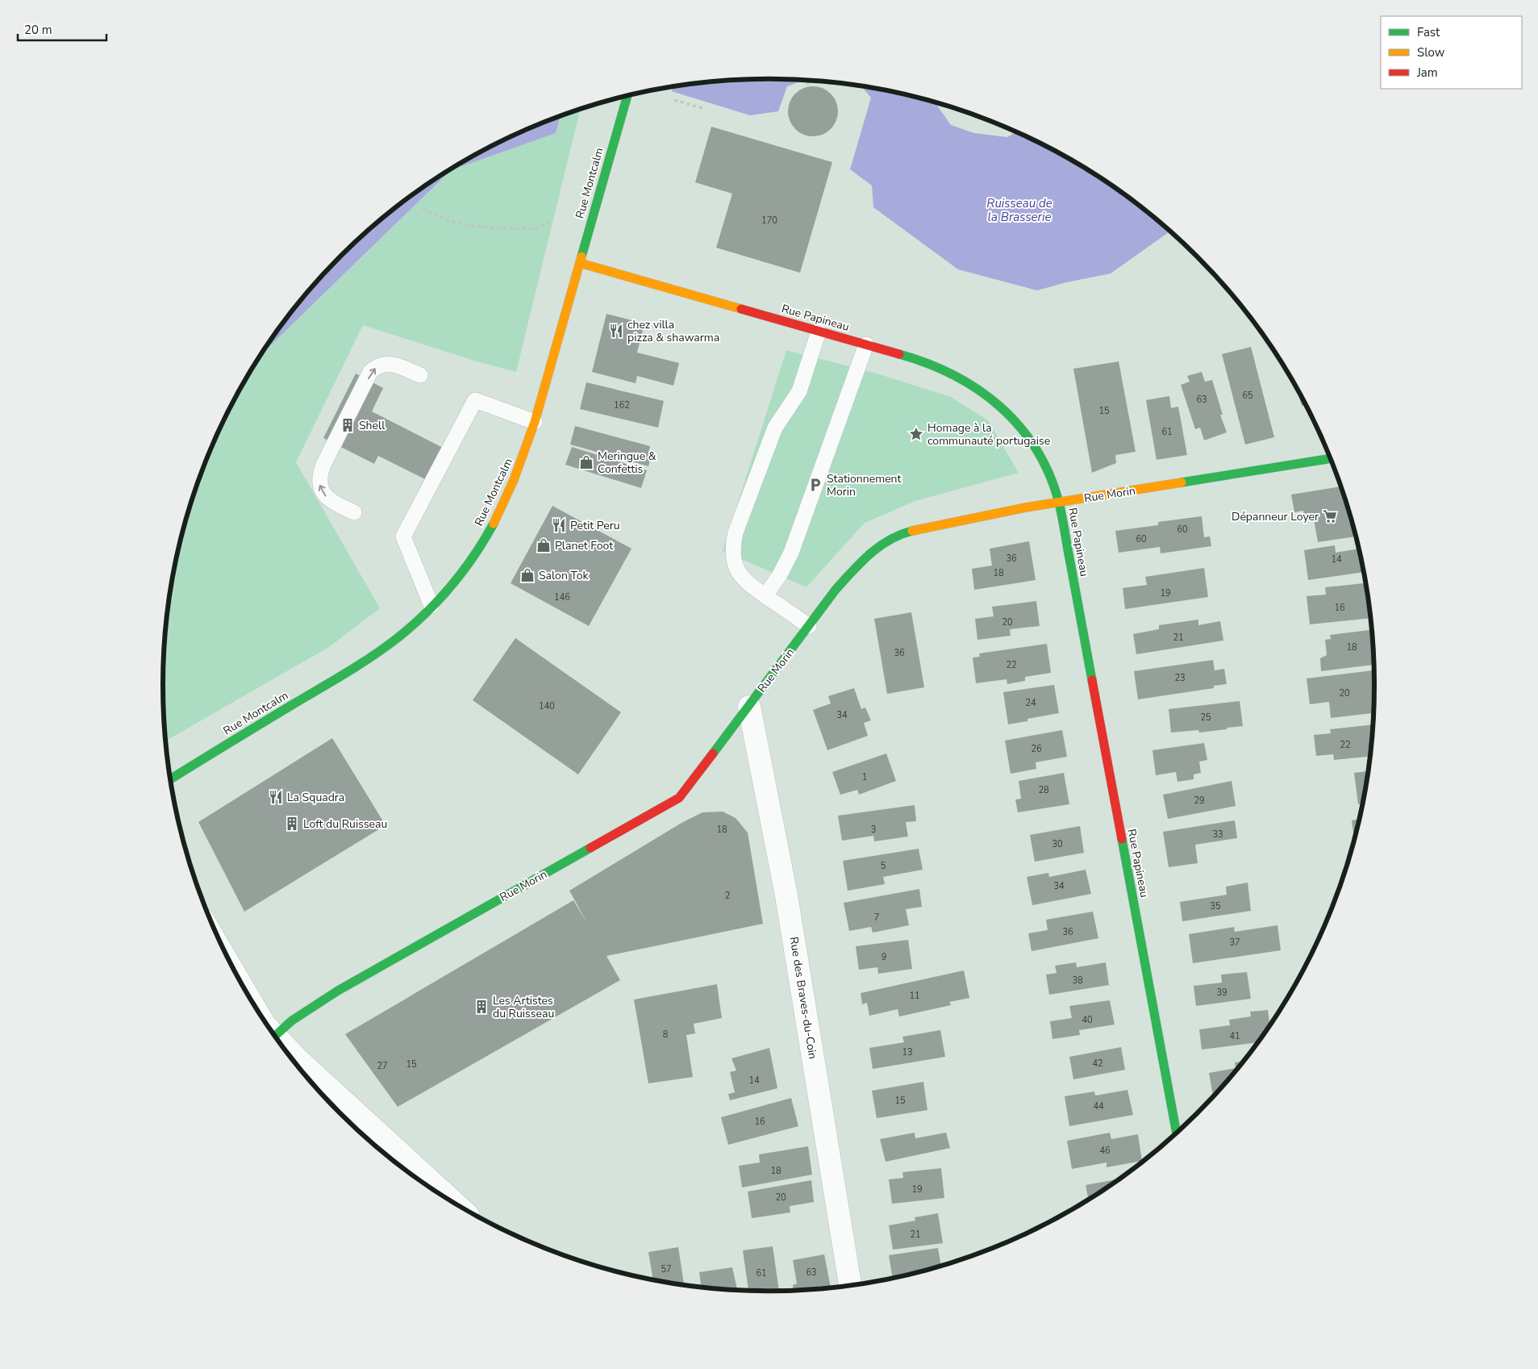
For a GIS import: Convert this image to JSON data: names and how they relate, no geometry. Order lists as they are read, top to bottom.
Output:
{
  "streets": {
    "street": [
      "Rue Montcalm",
      "Rue Papineau",
      "Rue Morin",
      "Rue des Braves-du-Coin"
    ]
  },
  "crossings": [
    ["Rue Montcalm", "Rue Papineau"],
    ["Rue Papineau", "Rue Morin"],
    ["Rue Morin", "Rue des Braves-du-Coin"]
  ],
  "water": ["Ruisseau de la Brasserie"],
  "places": {
    "restaurant": ["chez villa pizza & shawarma", "Petit Peru", "La Squadra"],
    "building": ["Shell", "Loft du Ruisseau", "Les Artistes du Ruisseau"],
    "place": ["Homage à la communauté portugaise"],
    "shop": ["Meringue & Confettis", "Planet Foot", "Salon Tok"],
    "parking": ["Stationnement Morin"],
    "supermarket": ["Dépanneur Loyer"]
  },
  "house_numbers": [
    "170",
    "65",
    "63",
    "162",
    "15",
    "61",
    "60",
    "60",
    "36",
    "14",
    "18",
    "19",
    "146",
    "16",
    "20",
    "21",
    "18",
    "36",
    "22",
    "23",
    "20",
    "24",
    "140",
    "34",
    "25",
    "22",
    "26",
    "1",
    "28",
    "29",
    "18",
    "3",
    "33",
    "30",
    "5",
    "34",
    "2",
    "35",
    "7",
    "36",
    "37",
    "9",
    "38",
    "39",
    "11",
    "40",
    "8",
    "41",
    "13",
    "42",
    "15",
    "27",
    "14",
    "15",
    "44",
    "16",
    "46",
    "18",
    "19",
    "20",
    "21",
    "57",
    "63",
    "61"
  ],
  "legend": ["Fast", "Slow", "Jam"],
  "scale_bar": "20 m"
}
